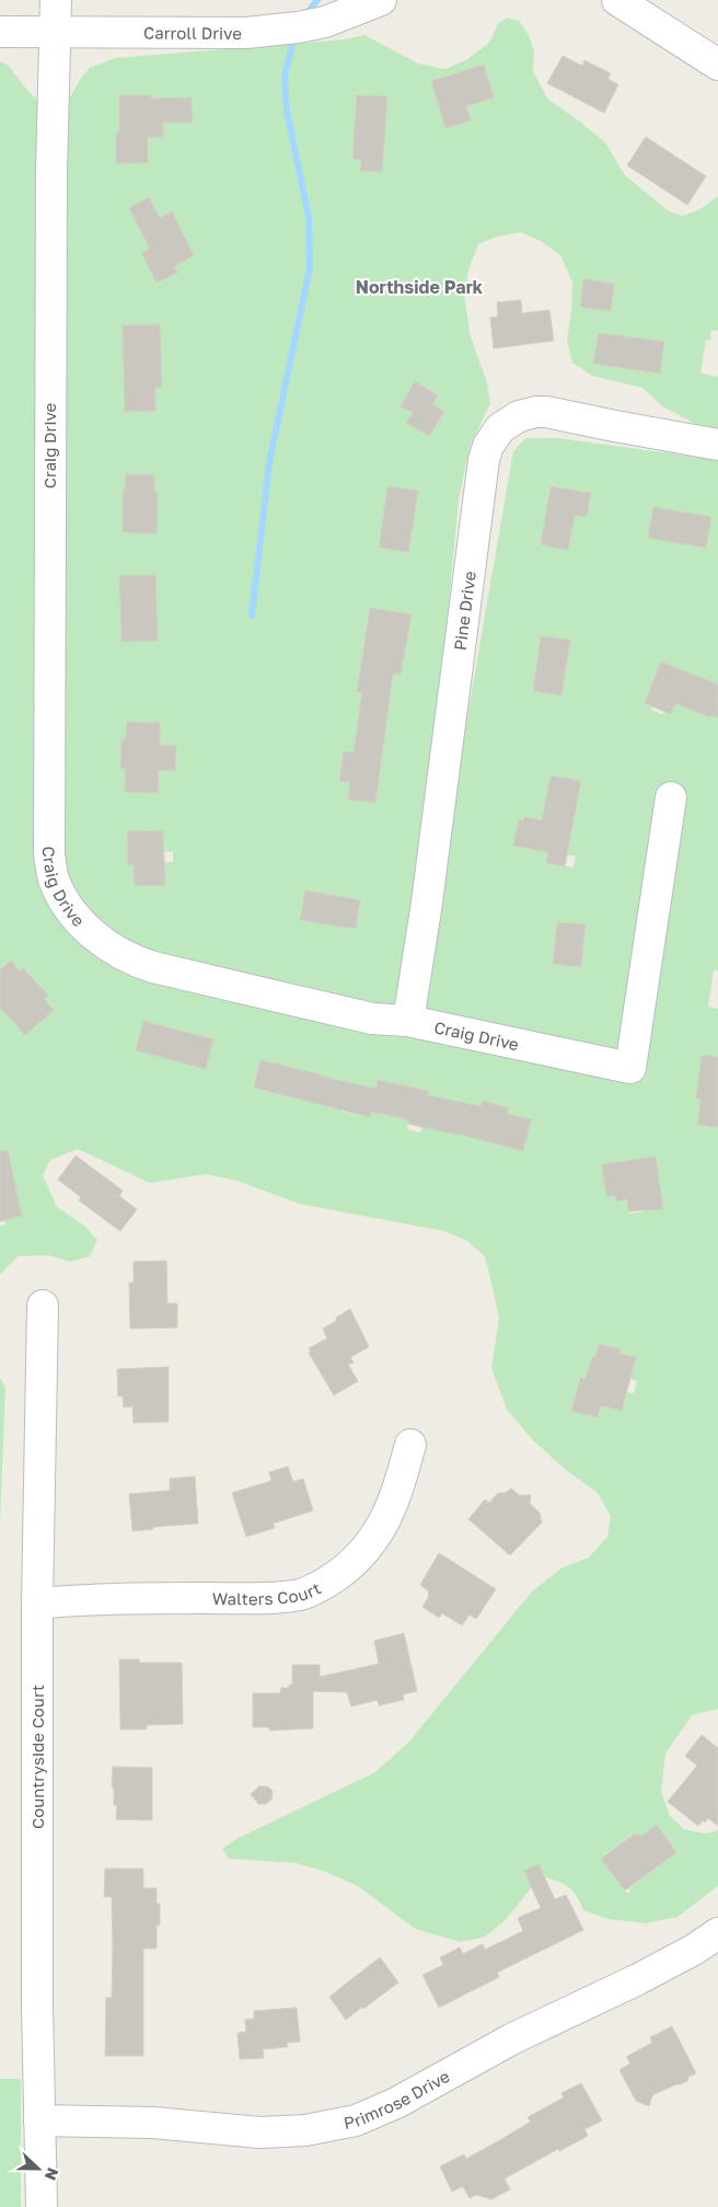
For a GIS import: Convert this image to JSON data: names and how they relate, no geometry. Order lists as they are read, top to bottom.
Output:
{
  "streets": {
    "street": [
      "Carroll Drive",
      "Craig Drive",
      "Pine Drive",
      "Walters Court",
      "Countryside Court",
      "Primrose Drive"
    ]
  },
  "crossings": [
    ["Carroll Drive", "Craig Drive"],
    ["Craig Drive", "Pine Drive"],
    ["Walters Court", "Countryside Court"],
    ["Countryside Court", "Primrose Drive"]
  ],
  "districts": ["Northside Park"],
  "north": "right"
}
